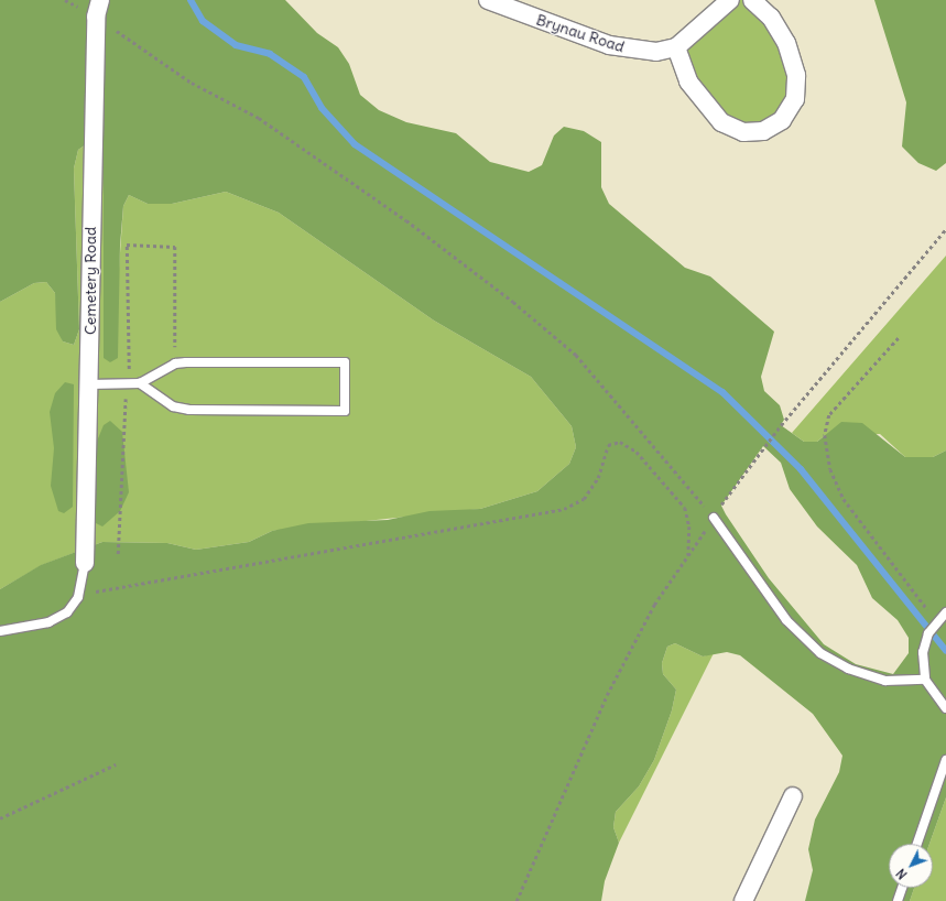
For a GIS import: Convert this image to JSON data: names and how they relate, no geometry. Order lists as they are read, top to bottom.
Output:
{
  "streets": {
    "street": ["Brynau Road", "Cemetery Road"]
  },
  "north": "bottom left"
}
